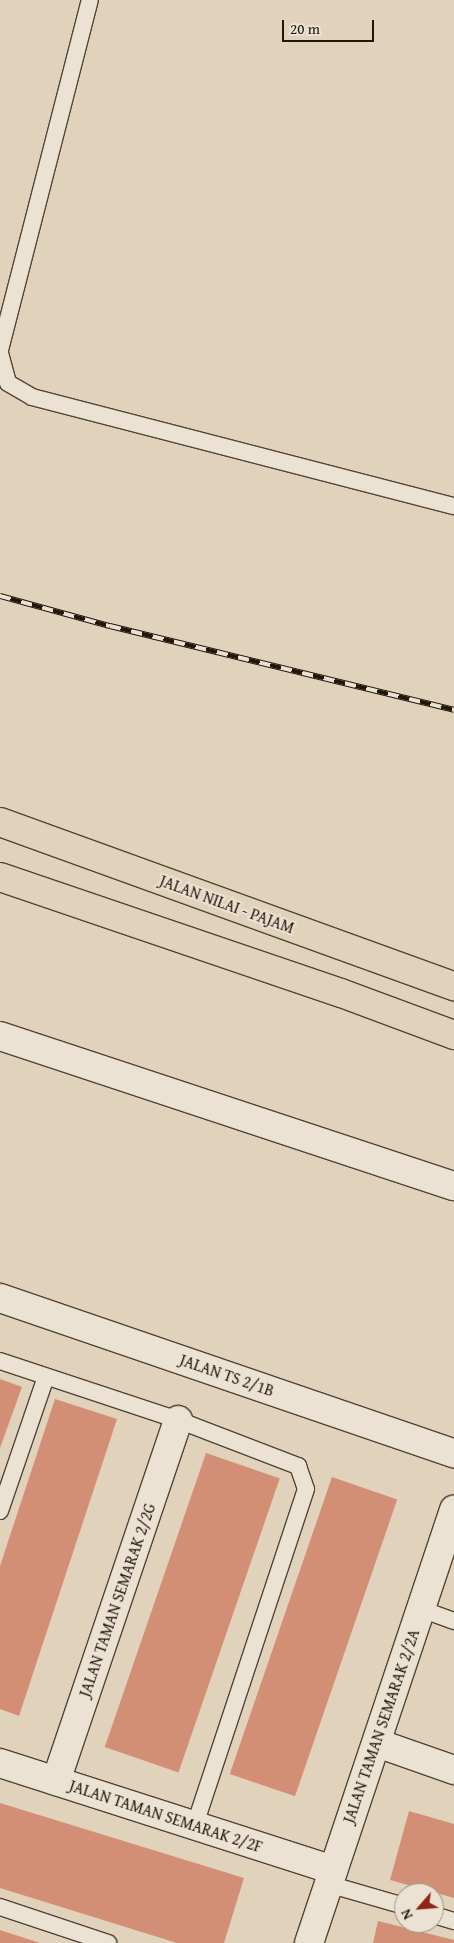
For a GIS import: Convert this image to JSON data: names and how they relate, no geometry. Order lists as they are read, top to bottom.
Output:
{
  "streets": {
    "main road": ["JALAN NILAI - PAJAM"],
    "street": [
      "JALAN TS 2/1B",
      "JALAN TAMAN SEMARAK 2/2G",
      "JALAN TAMAN SEMARAK 2/2A",
      "JALAN TAMAN SEMARAK 2/2F"
    ]
  },
  "crossings": [
    ["JALAN TAMAN SEMARAK 2/2G", "JALAN TAMAN SEMARAK 2/2F"],
    ["JALAN TAMAN SEMARAK 2/2A", "JALAN TAMAN SEMARAK 2/2F"]
  ],
  "scale_bar": "20 m",
  "north": "bottom left"
}
